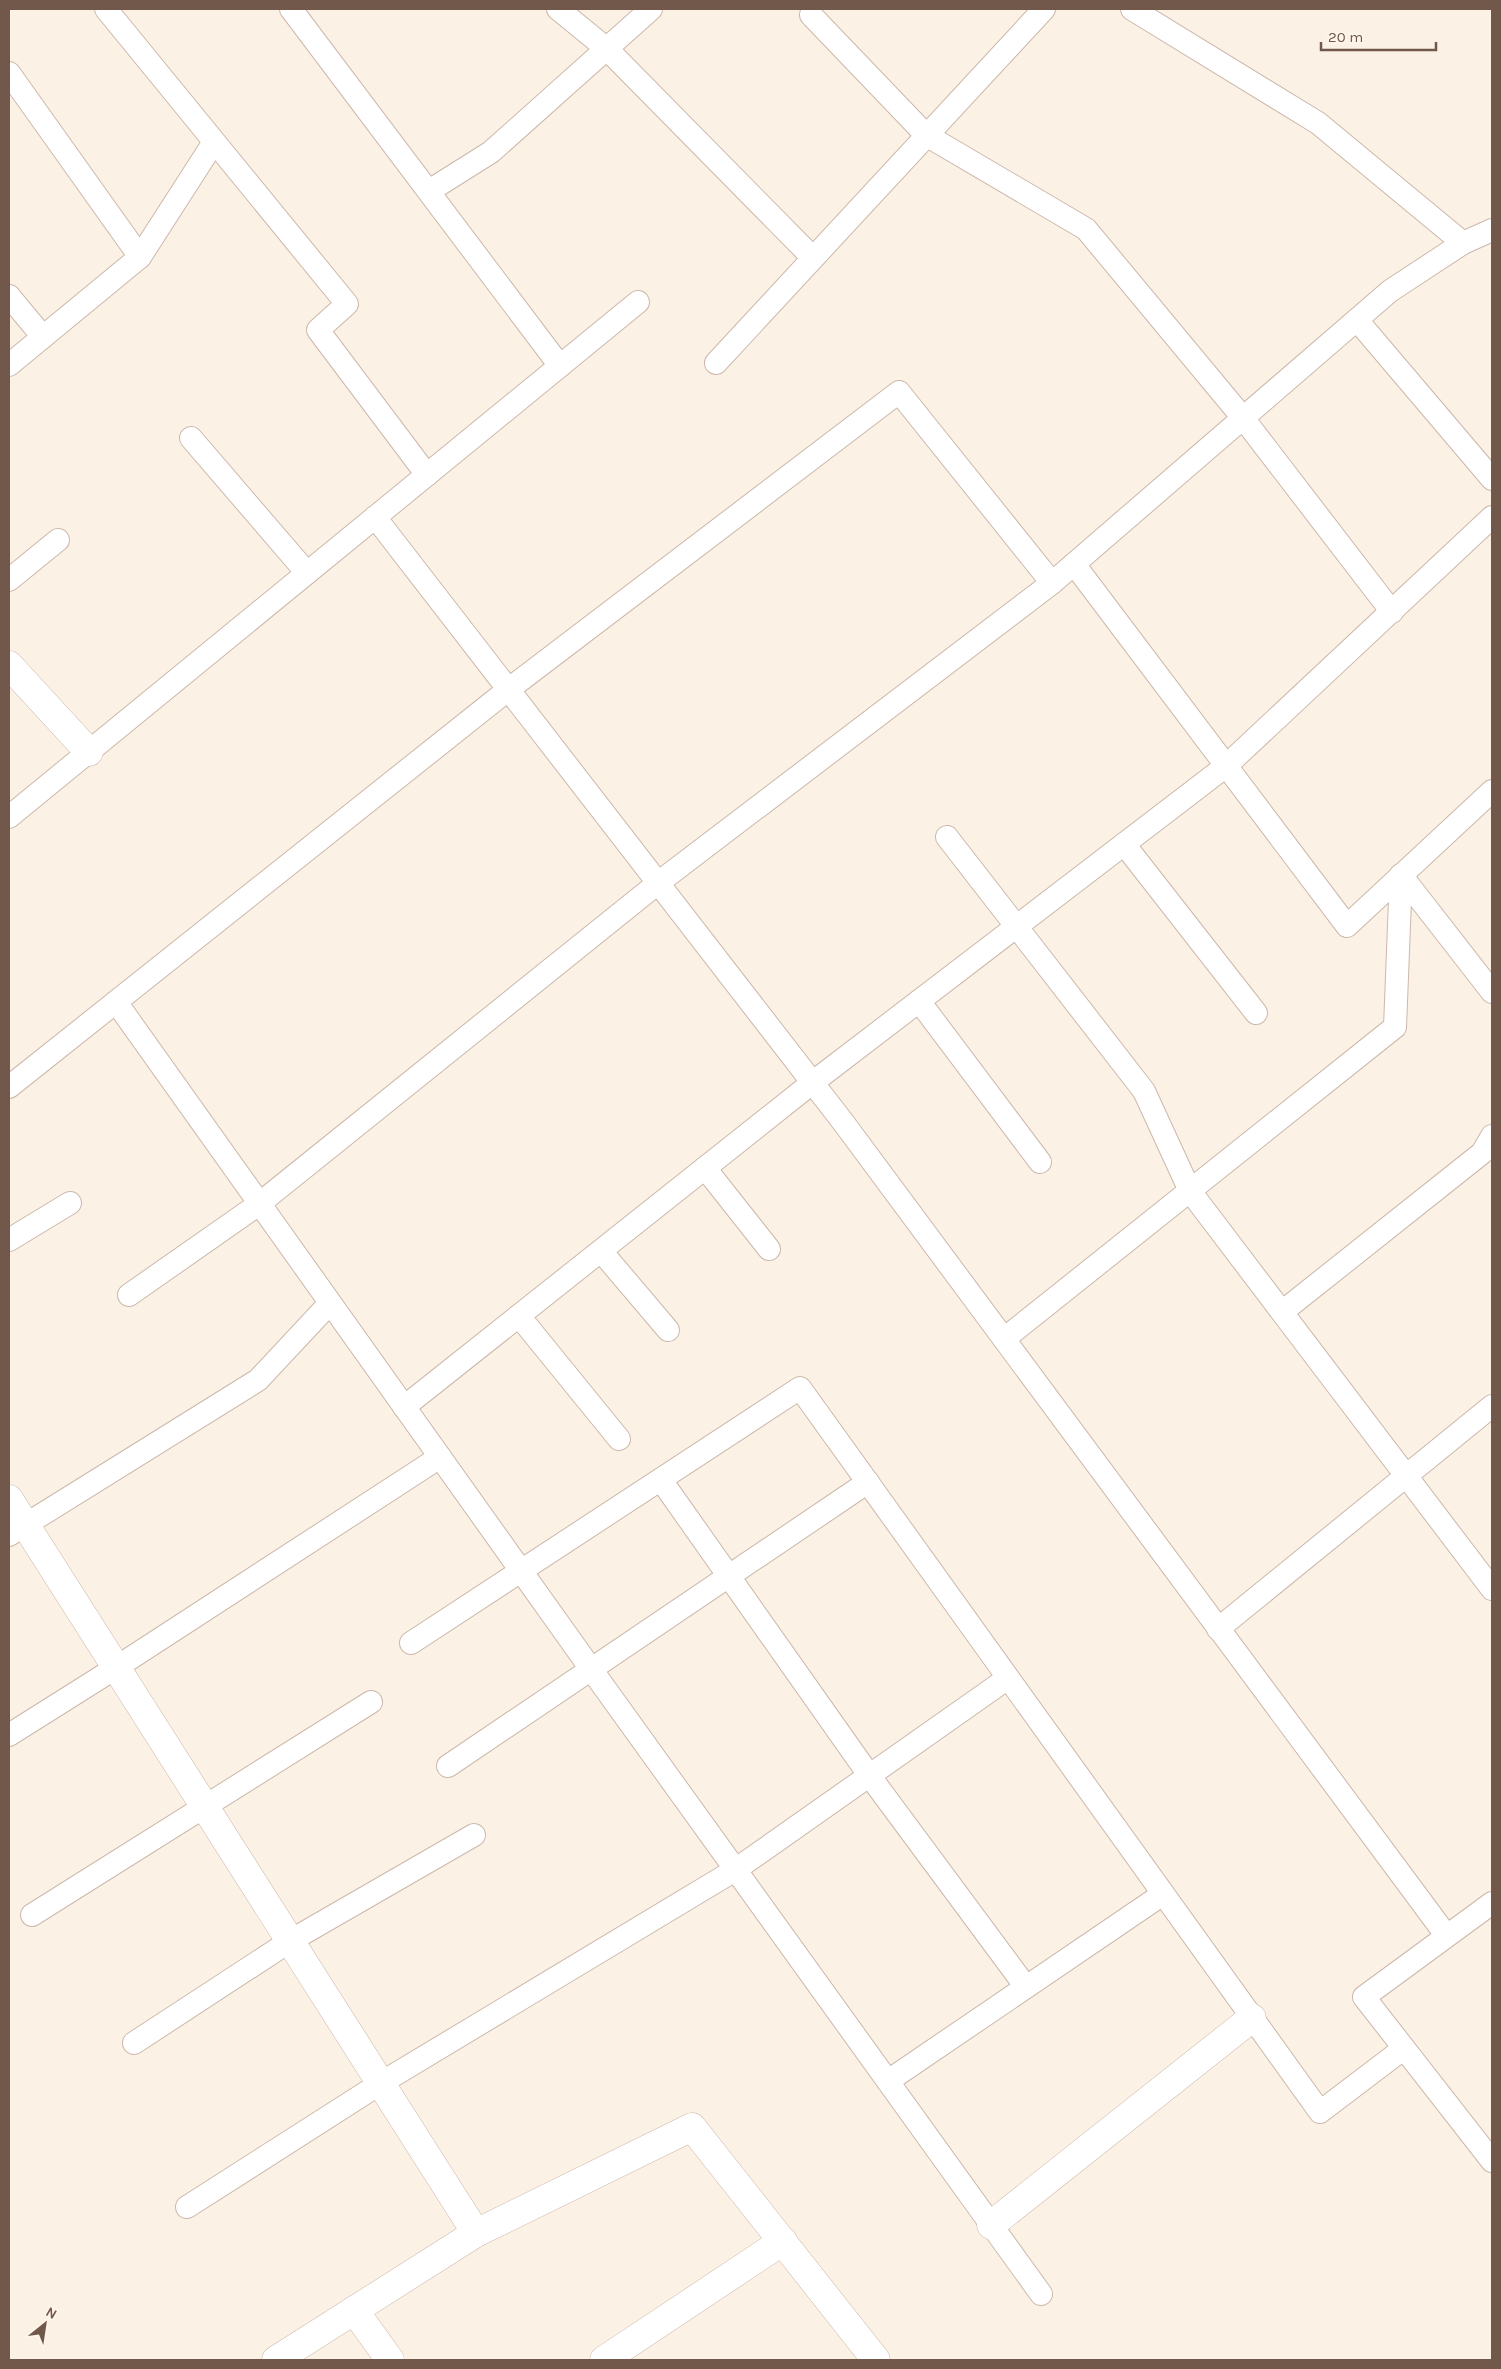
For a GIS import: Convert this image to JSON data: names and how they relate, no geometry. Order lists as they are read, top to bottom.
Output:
{
  "scale_bar": "20 m",
  "north": "top right"
}
